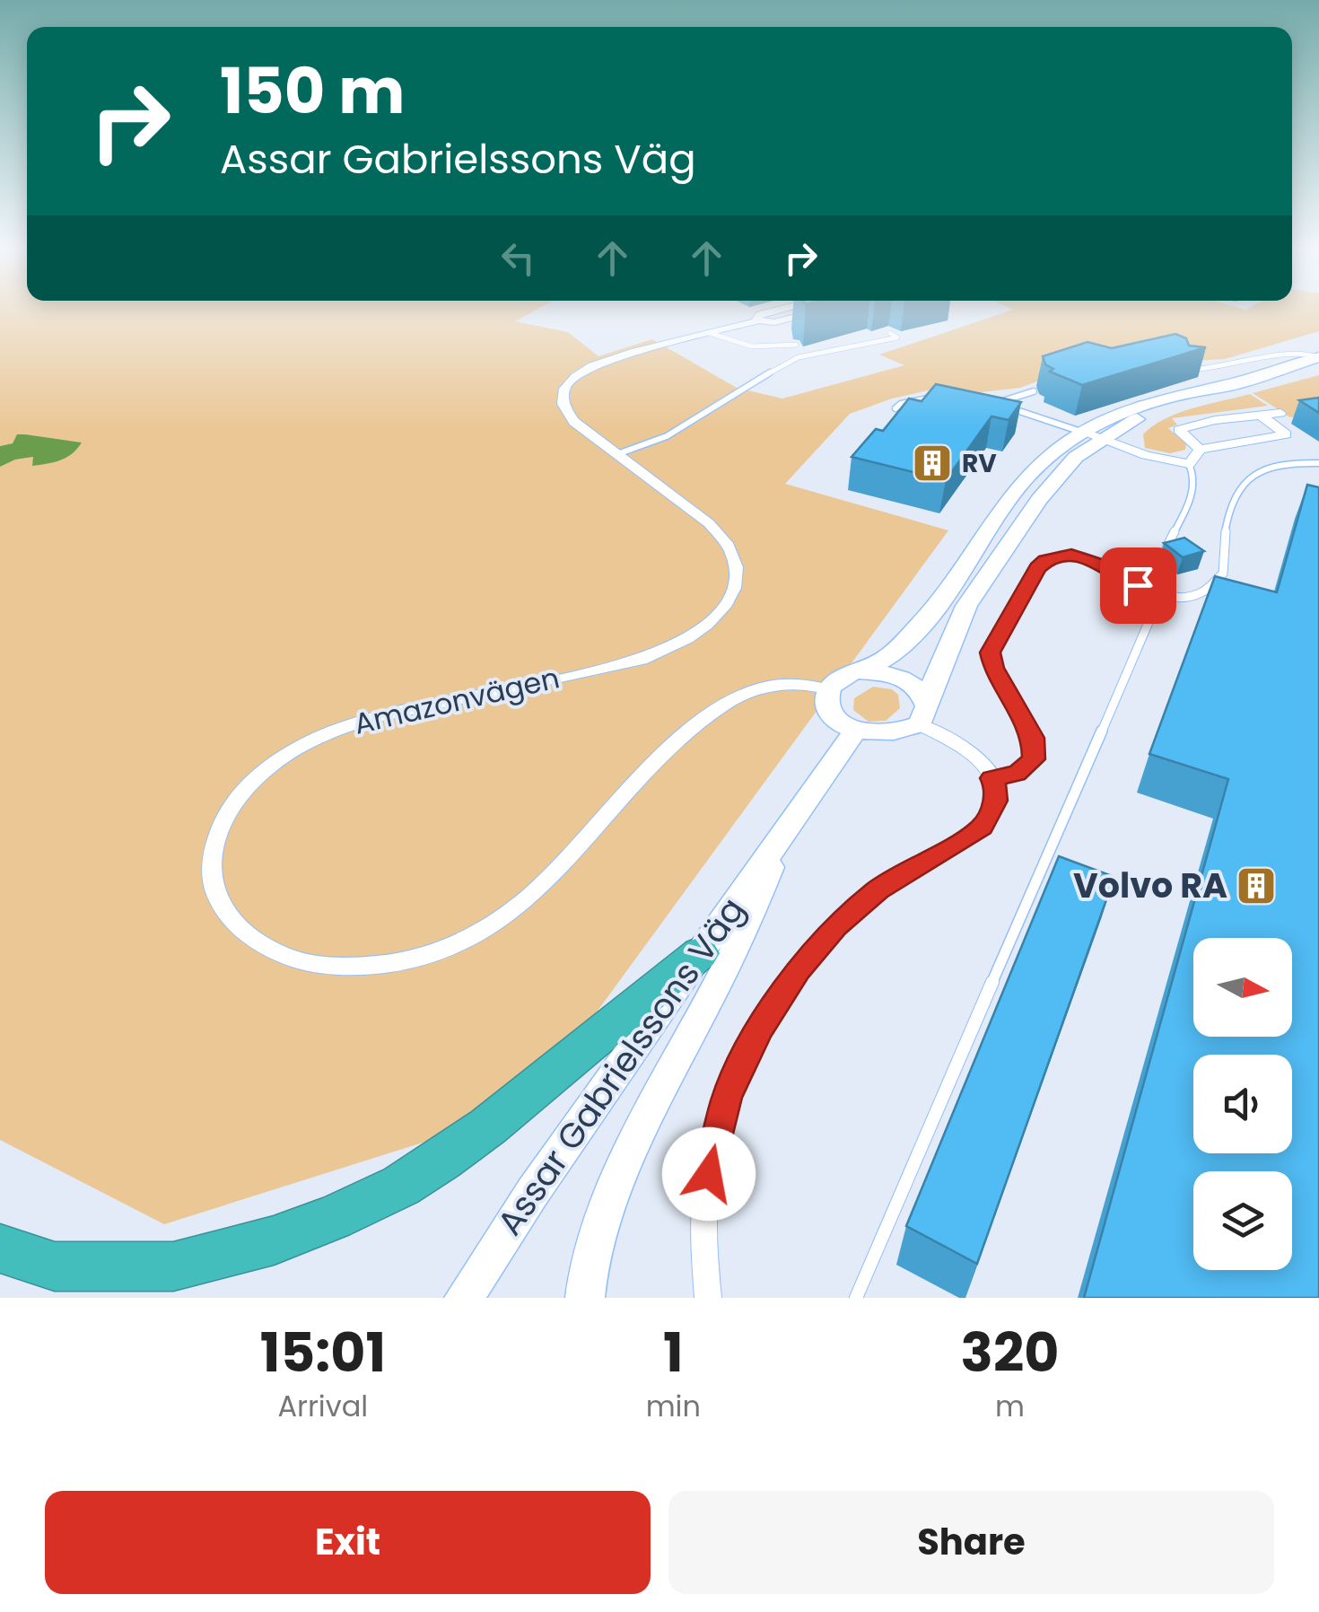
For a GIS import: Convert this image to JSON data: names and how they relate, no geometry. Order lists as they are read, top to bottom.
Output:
{
  "streets": {
    "street": ["Amazonvägen", "Assar Gabrielssons Väg"]
  },
  "crossings": [
    ["Amazonvägen", "Assar Gabrielssons Väg"]
  ],
  "places": {
    "building": ["RV", "Volvo RA"]
  },
  "north": "right",
  "page": {
    "turn": ["150 m", "Assar Gabrielssons Väg"],
    "eta": [
      "15:01",
      "Arrival",
      "1",
      "min",
      "320",
      "m"
    ],
    "buttons": ["Exit", "Share"]
  }
}
